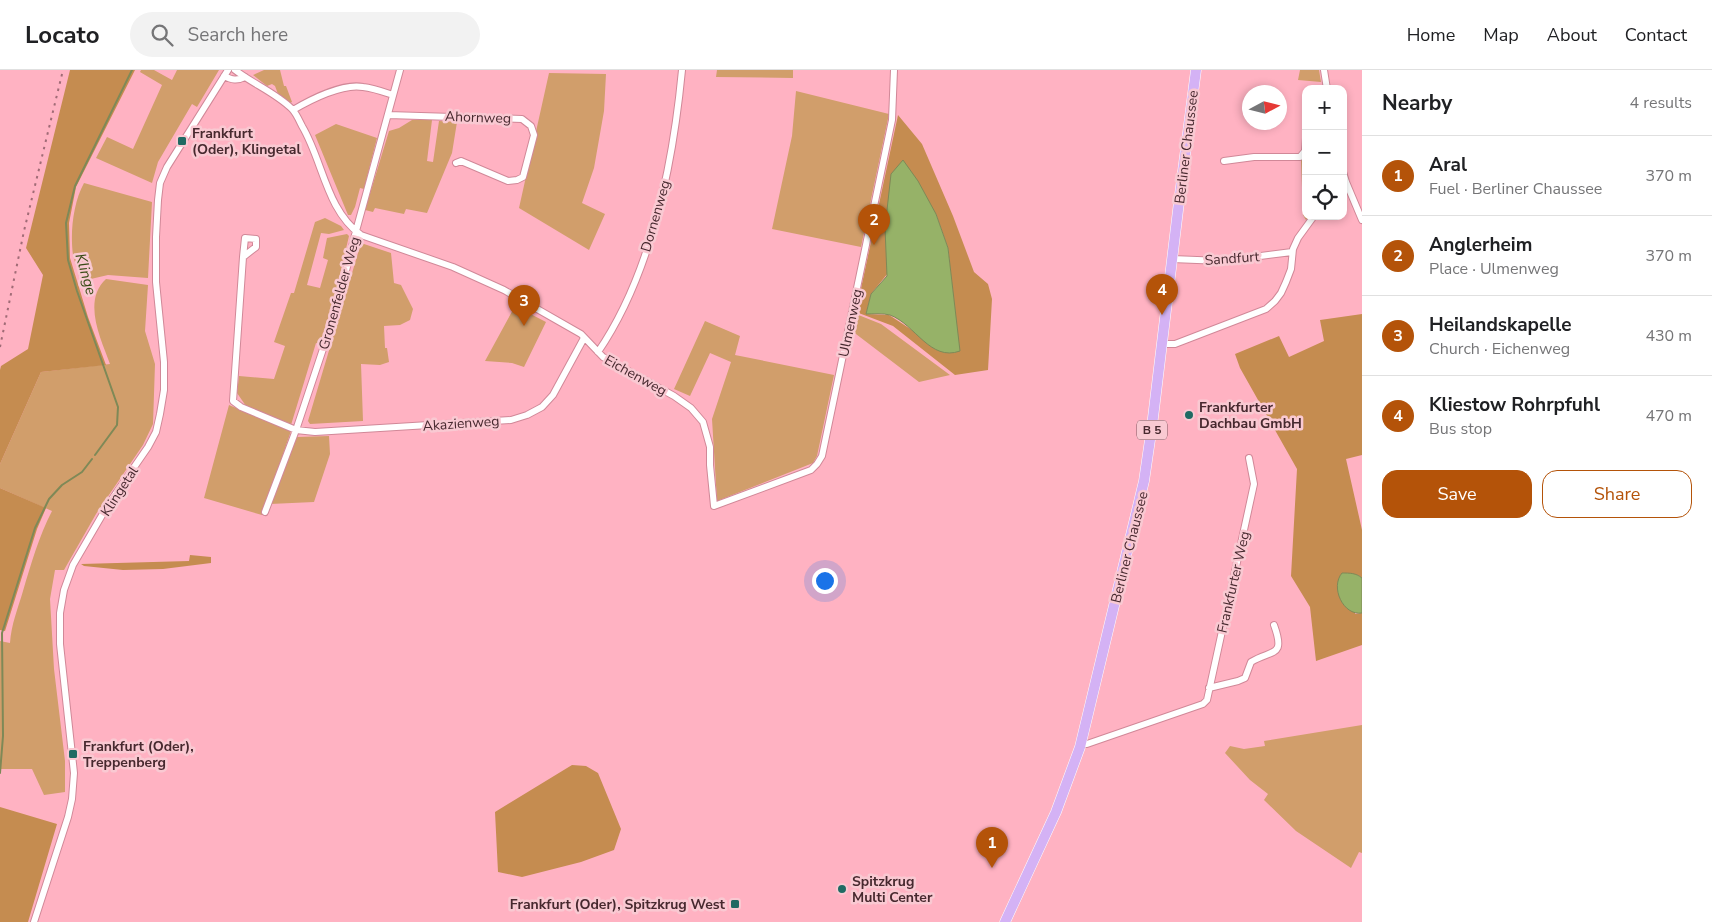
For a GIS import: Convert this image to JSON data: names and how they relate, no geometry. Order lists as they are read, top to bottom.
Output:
{
  "streets": {
    "main road": ["Berliner Chaussee", "B 5"],
    "street": [
      "Ahornweg",
      "Dornenweg",
      "Sandfurt",
      "Gronenfelder Weg",
      "Ulmenweg",
      "Eichenweg",
      "Akazienweg",
      "Klingetal",
      "Frankfurter Weg"
    ]
  },
  "crossings": [
    ["Ahornweg", "Gronenfelder Weg"],
    ["Berliner Chaussee", "Sandfurt"],
    ["Berliner Chaussee", "Frankfurter Weg"],
    ["Dornenweg", "Eichenweg"],
    ["Gronenfelder Weg", "Eichenweg"],
    ["Gronenfelder Weg", "Akazienweg"],
    ["Ulmenweg", "Eichenweg"],
    ["Eichenweg", "Akazienweg"]
  ],
  "water": ["Klinge"],
  "places": {
    "transit": ["Frankfurt (Oder), Klingetal", "Frankfurt (Oder), Treppenberg", "Frankfurt (Oder), Spitzkrug West"],
    "other": ["Frankfurter Dachbau GmbH", "Spitzkrug Multi Center"]
  },
  "north": "right",
  "page": {
    "header": "Locato",
    "search": "Search here",
    "nav": [
      "Home",
      "Map",
      "About",
      "Contact"
    ],
    "heading": ["Nearby", "4 results"],
    "map_buttons": ["+", "−"],
    "list": [
      {
        "mark": "1",
        "name": "Aral",
        "note": "Fuel · Berliner Chaussee",
        "value": "370 m"
      },
      {
        "mark": "2",
        "name": "Anglerheim",
        "note": "Place · Ulmenweg",
        "value": "370 m"
      },
      {
        "mark": "3",
        "name": "Heilandskapelle",
        "note": "Church · Eichenweg",
        "value": "430 m"
      },
      {
        "mark": "4",
        "name": "Kliestow Rohrpfuhl",
        "note": "Bus stop",
        "value": "470 m"
      }
    ],
    "pins": [
      "2",
      "4",
      "3",
      "1"
    ],
    "buttons": ["Save", "Share"]
  }
}
